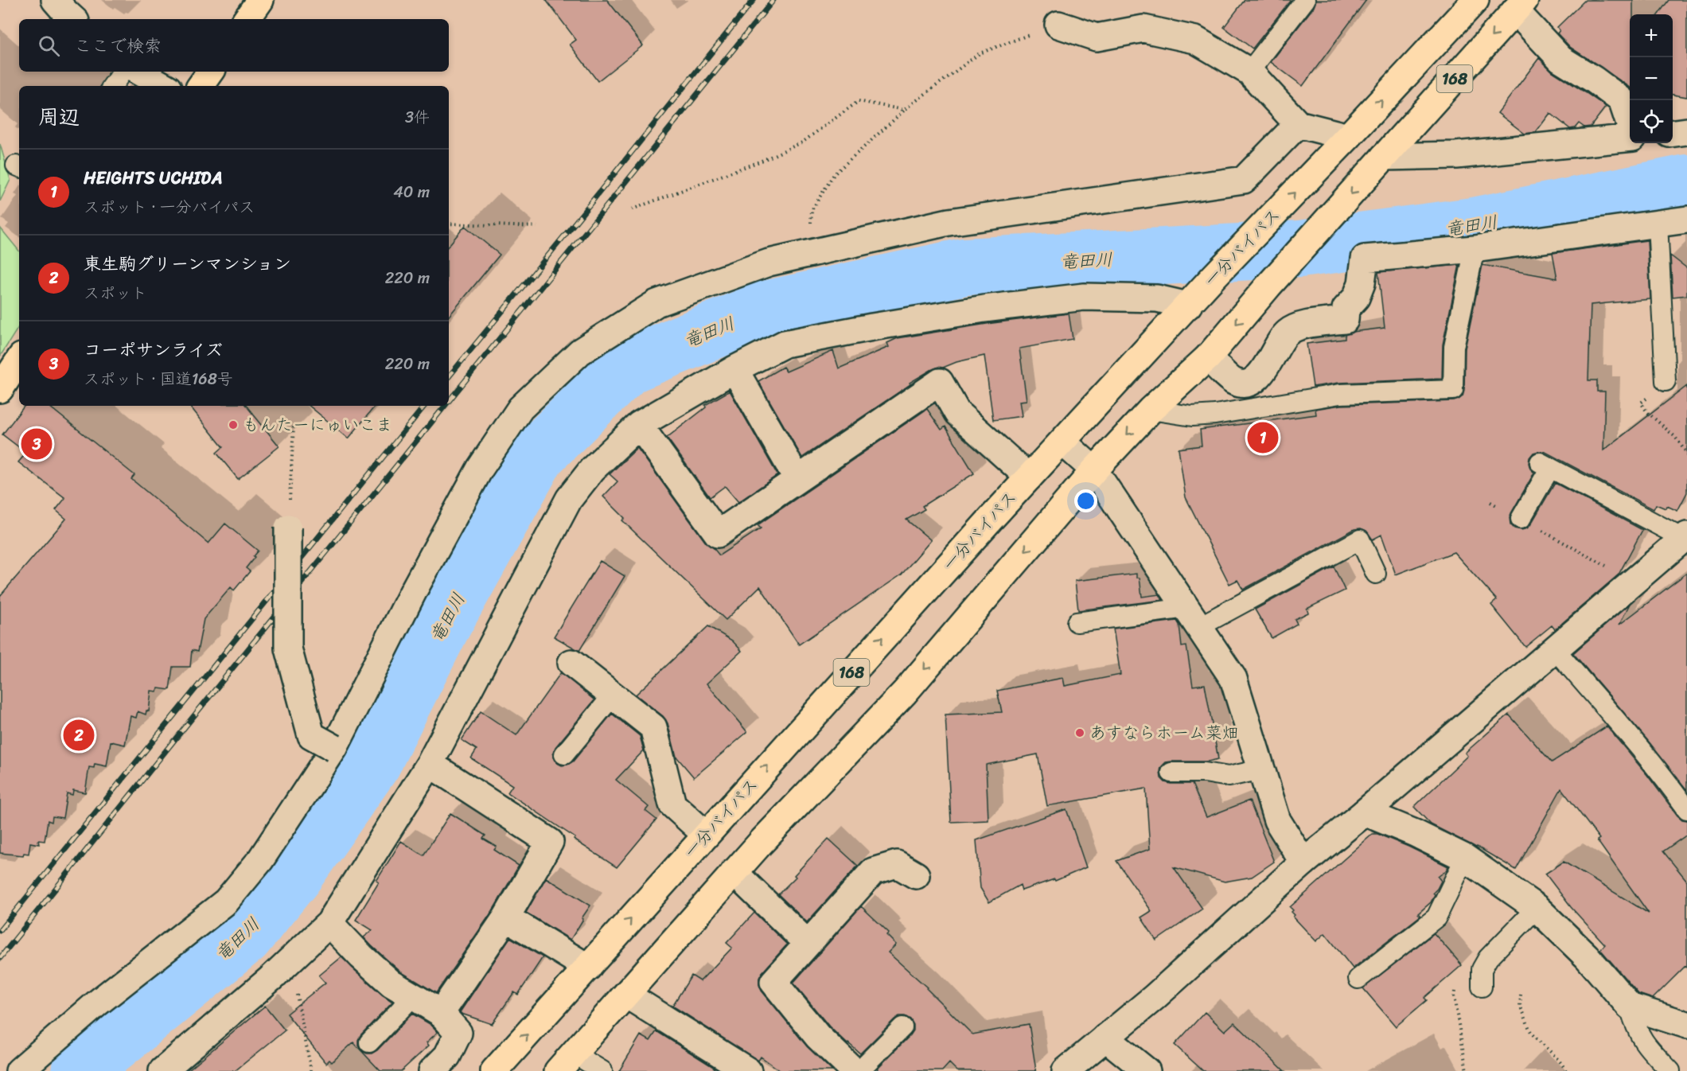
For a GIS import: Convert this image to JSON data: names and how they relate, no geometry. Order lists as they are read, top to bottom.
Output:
{
  "streets": {
    "highway": ["168", "一分バイパス"]
  },
  "water": ["竜田川"],
  "places": ["もんたーにゅいこま", "あすならホーム菜畑"],
  "page": {
    "map_buttons": ["+", "−"],
    "search": "ここで検索",
    "heading": ["周辺", "3件"],
    "list": [
      {
        "mark": "1",
        "name": "HEIGHTS UCHIDA",
        "note": "スポット · 一分バイパス",
        "value": "40 m"
      },
      {
        "mark": "2",
        "name": "東生駒グリーンマンション",
        "note": "スポット",
        "value": "220 m"
      },
      {
        "mark": "3",
        "name": "コーポサンライズ",
        "note": "スポット · 国道168号",
        "value": "220 m"
      }
    ],
    "pins": ["1", "3", "2"]
  }
}
